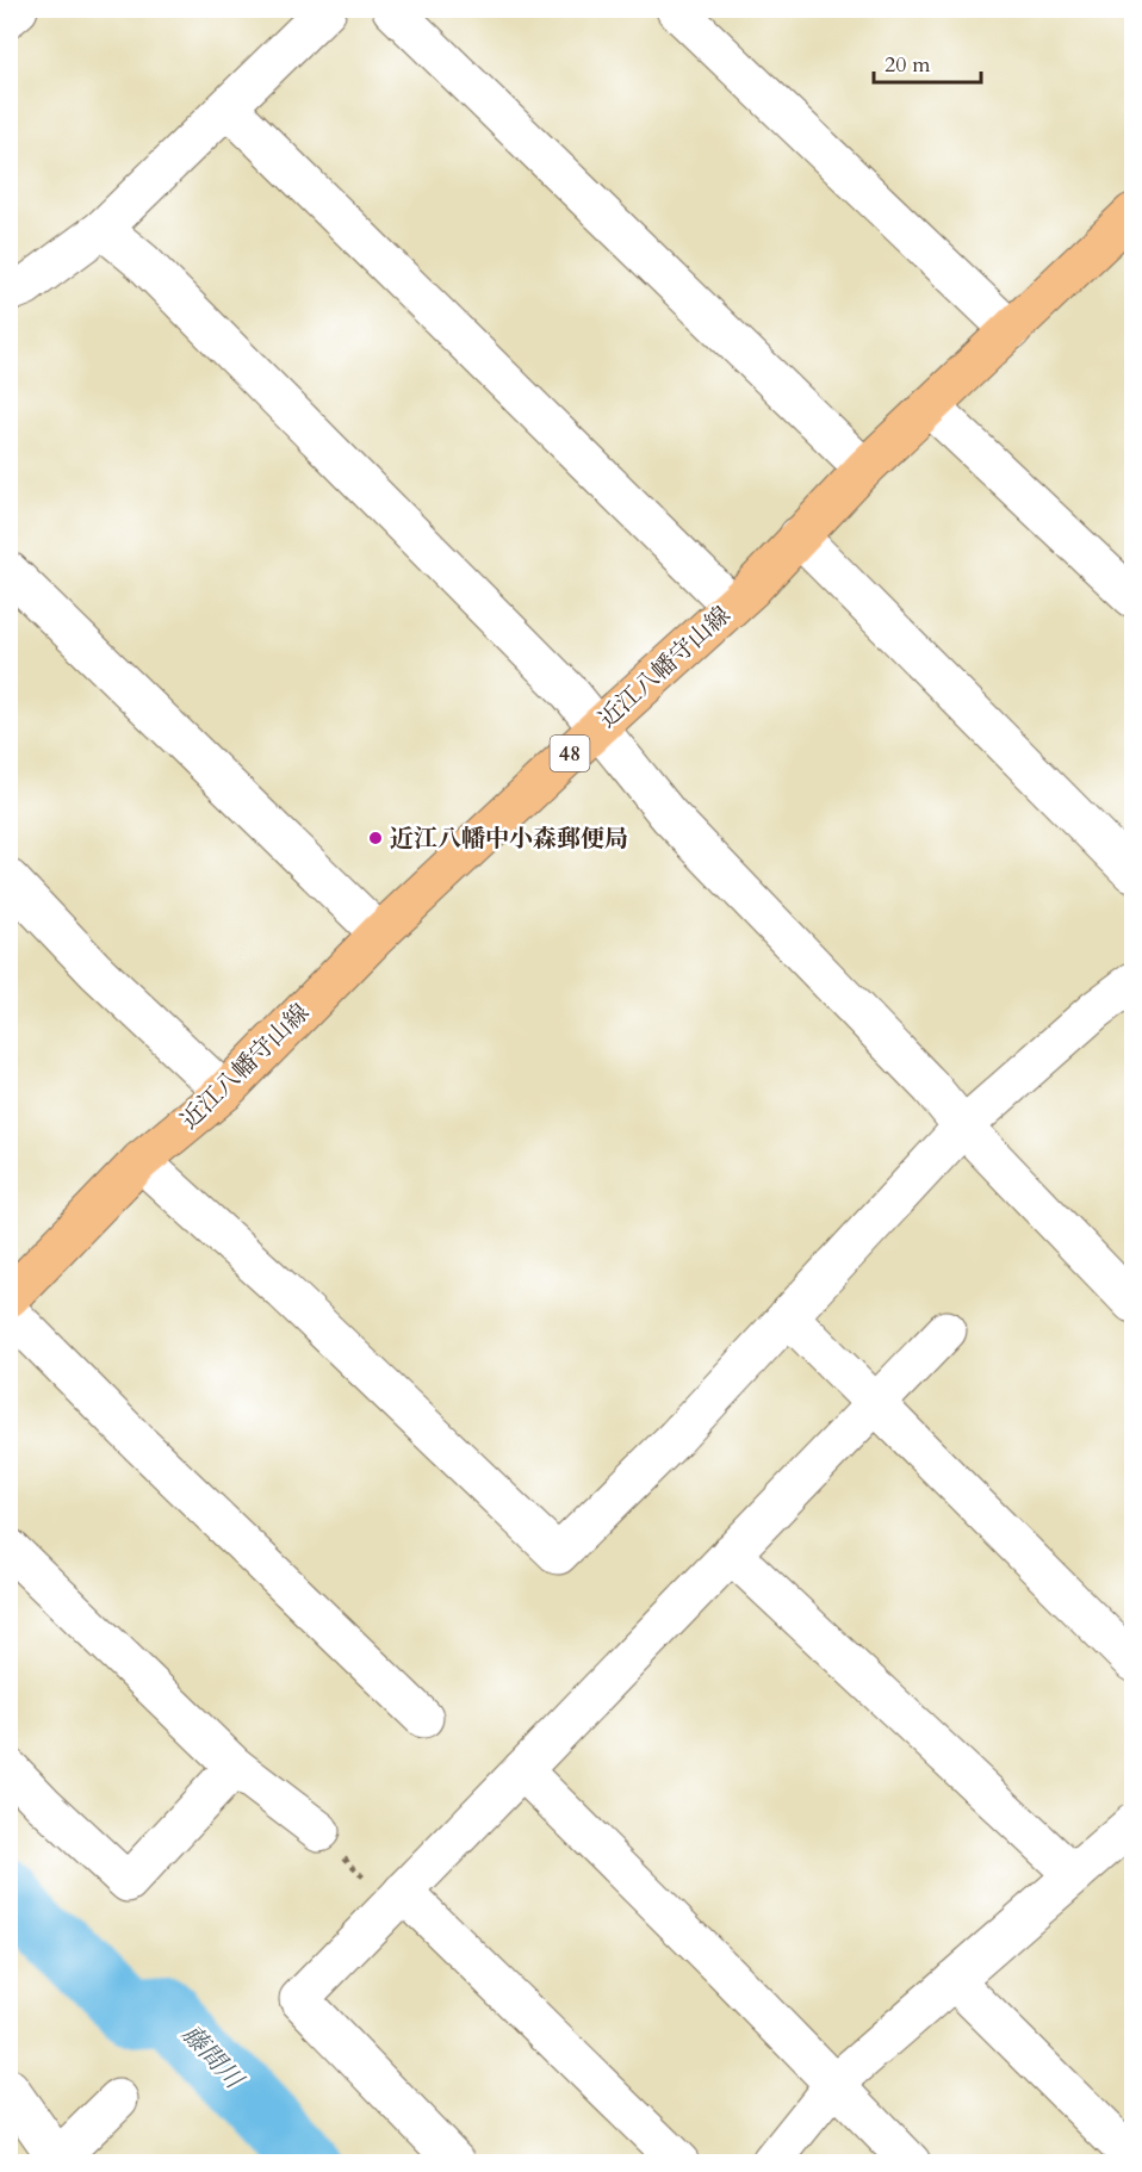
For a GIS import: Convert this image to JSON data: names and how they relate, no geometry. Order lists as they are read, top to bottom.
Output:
{
  "streets": {
    "main road": ["近江八幡守山線", "48"]
  },
  "water": ["藤間川"],
  "places": ["近江八幡中小森郵便局"],
  "scale_bar": "20 m"
}
